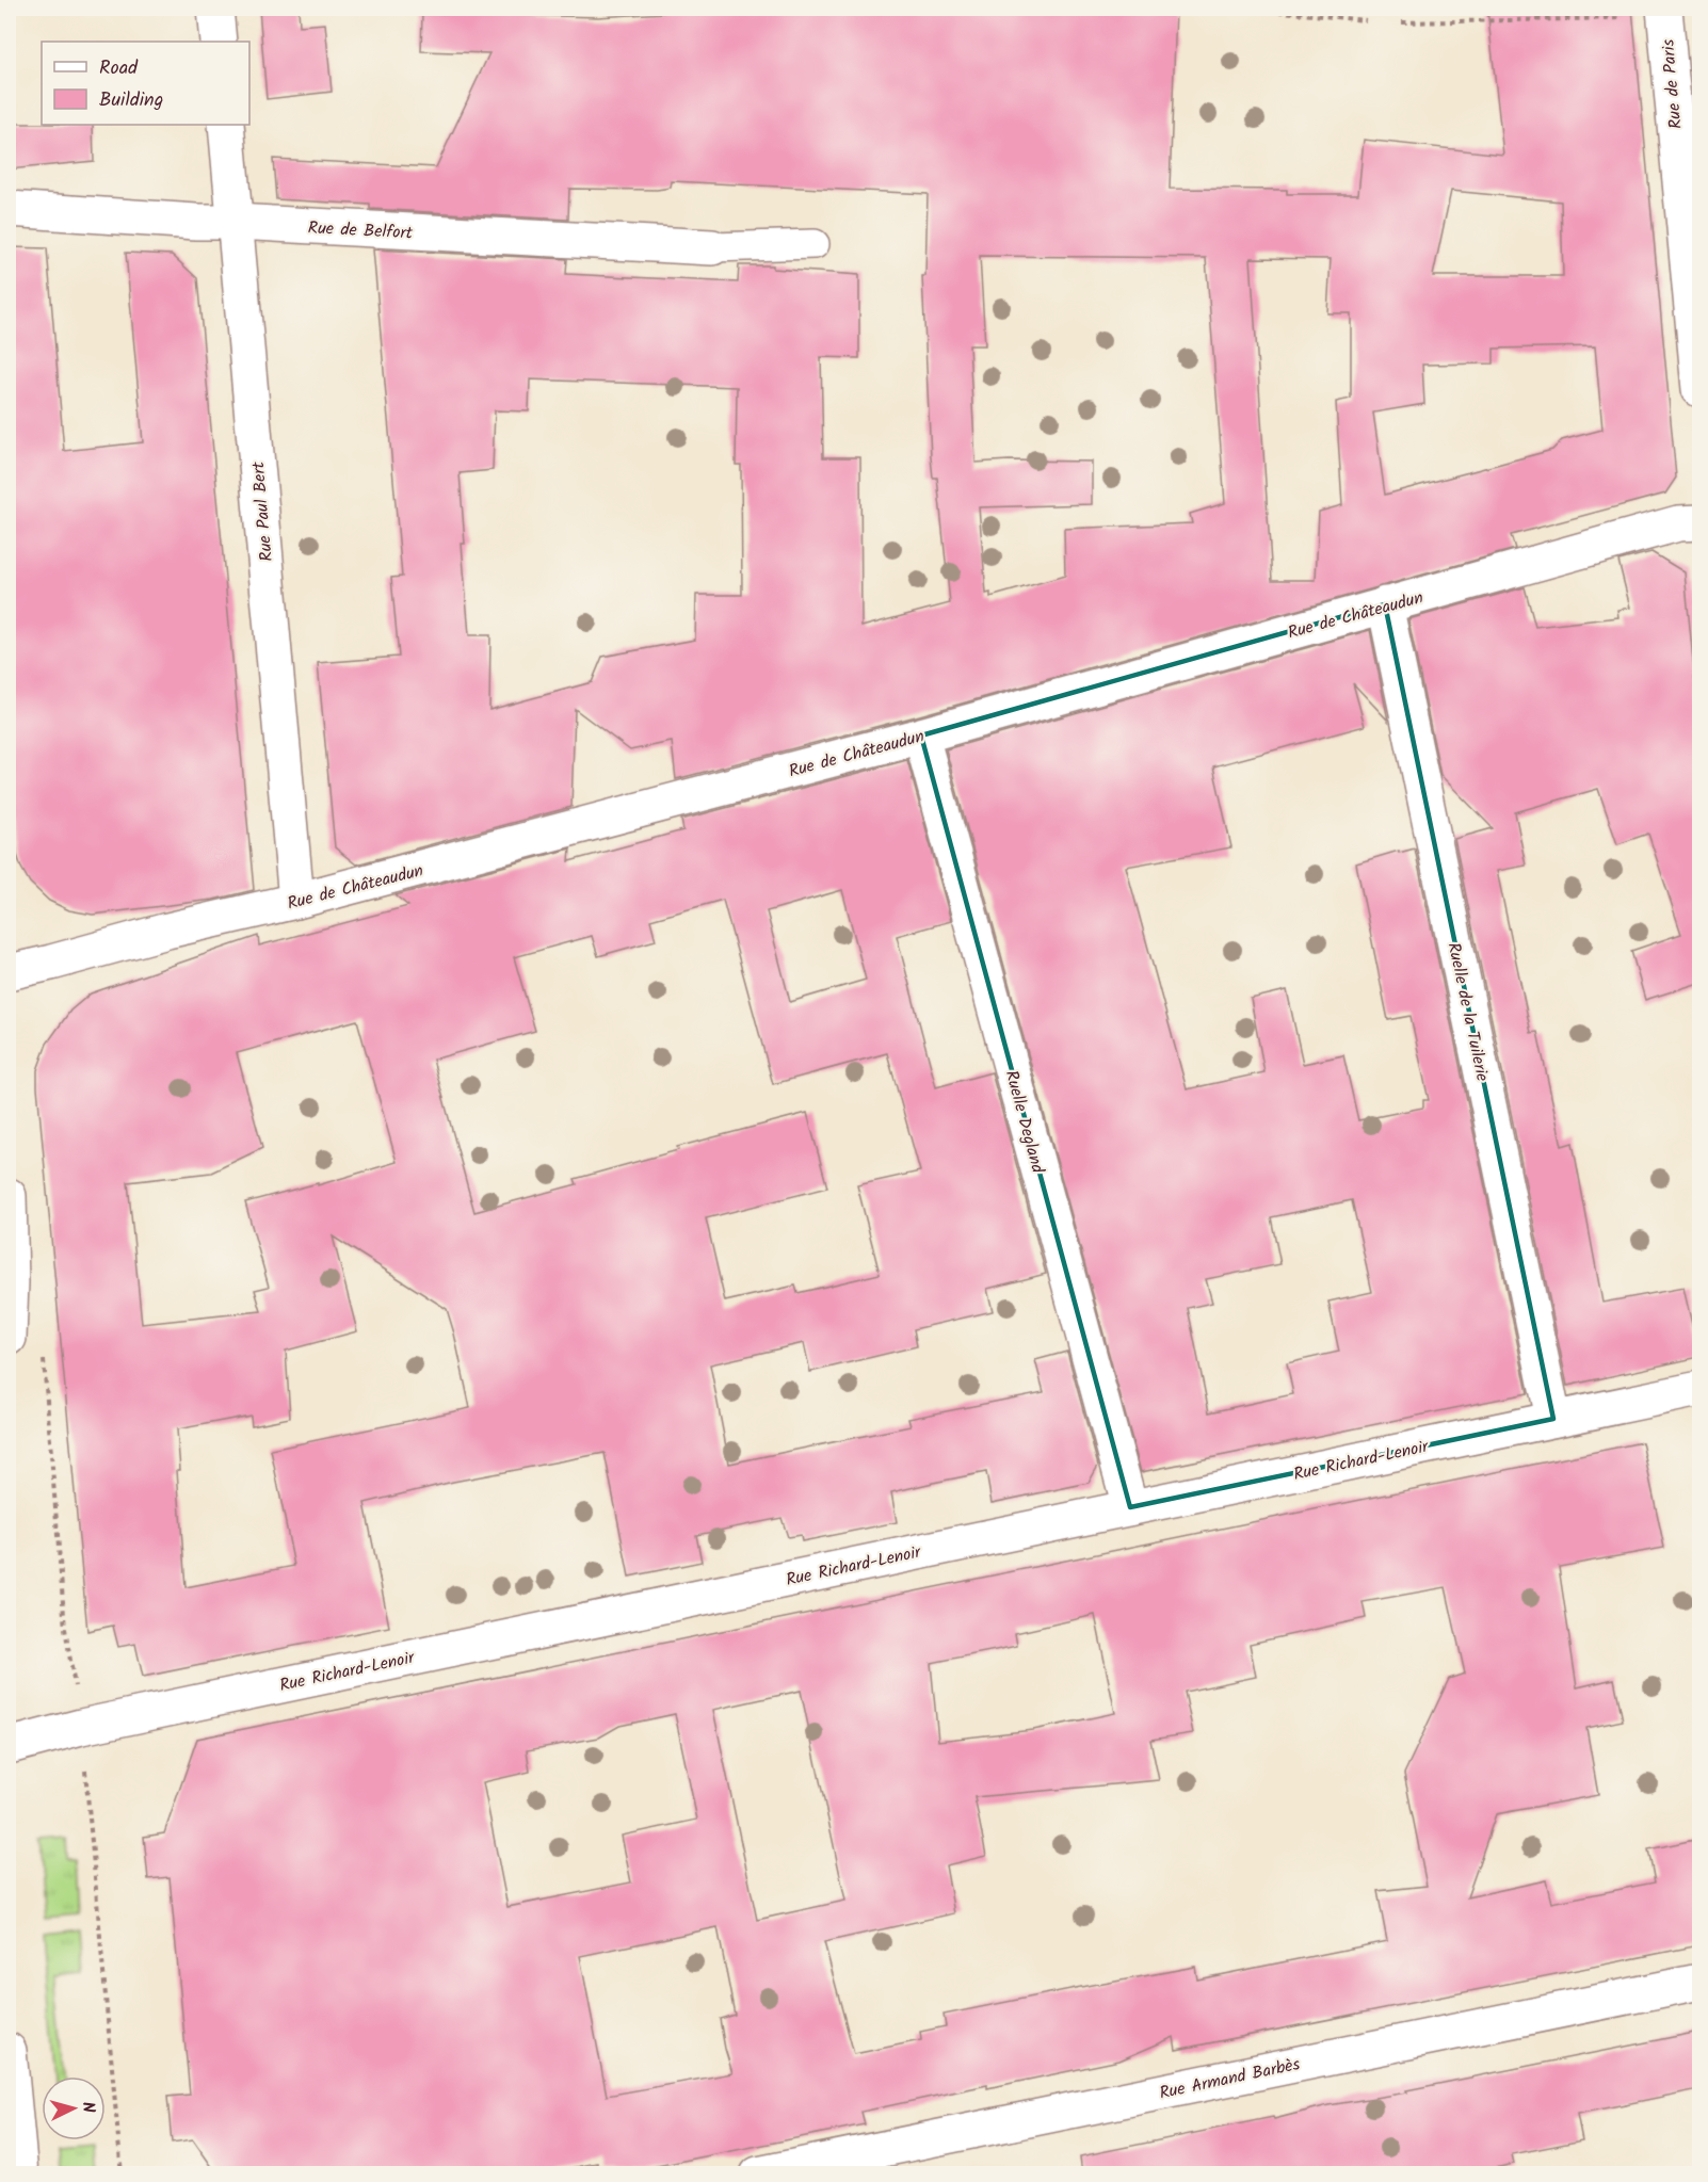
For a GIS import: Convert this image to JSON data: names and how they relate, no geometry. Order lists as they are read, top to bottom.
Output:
{
  "streets": {
    "street": [
      "Rue de Paris",
      "Rue de Belfort",
      "Rue Paul Bert",
      "Rue de Châteaudun",
      "Ruelle de la Tuilerie",
      "Ruelle Degland",
      "Rue Richard-Lenoir",
      "Rue Armand Barbès"
    ]
  },
  "crossings": [
    ["Rue de Belfort", "Rue Paul Bert"],
    ["Rue Paul Bert", "Rue de Châteaudun"],
    ["Rue de Châteaudun", "Ruelle de la Tuilerie"],
    ["Rue de Châteaudun", "Ruelle Degland"],
    ["Ruelle de la Tuilerie", "Rue Richard-Lenoir"],
    ["Ruelle Degland", "Rue Richard-Lenoir"]
  ],
  "legend": ["Road", "Building"],
  "north": "right"
}
